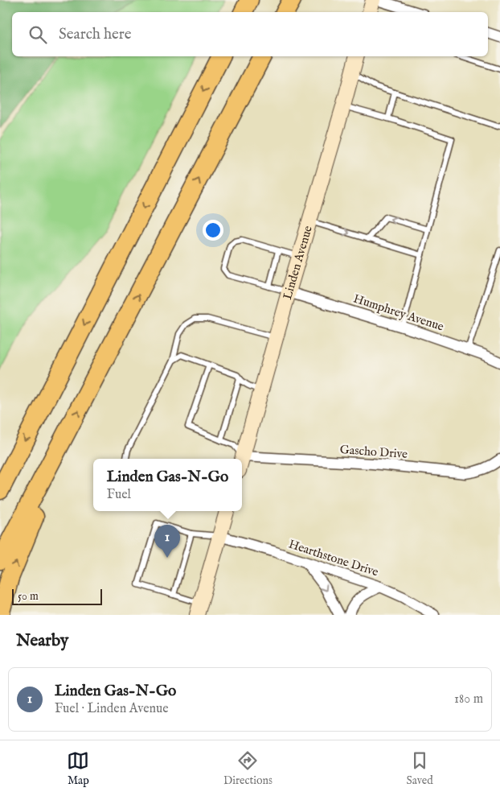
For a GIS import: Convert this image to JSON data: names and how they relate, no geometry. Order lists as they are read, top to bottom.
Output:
{
  "streets": {
    "main road": ["Linden Avenue"],
    "street": ["Humphrey Avenue", "Gascho Drive", "Hearthstone Drive"]
  },
  "crossings": [
    ["Linden Avenue", "Humphrey Avenue"],
    ["Linden Avenue", "Gascho Drive"]
  ],
  "scale_bar": "50 m",
  "page": {
    "search": "Search here",
    "popup": ["Linden Gas-N-Go", "Fuel"],
    "pins": "1",
    "scale": "50 m",
    "heading": "Nearby",
    "list": [
      {
        "mark": "1",
        "name": "Linden Gas-N-Go",
        "note": "Fuel · Linden Avenue",
        "value": "180 m"
      }
    ],
    "nav": ["Map", "Directions", "Saved"]
  }
}
